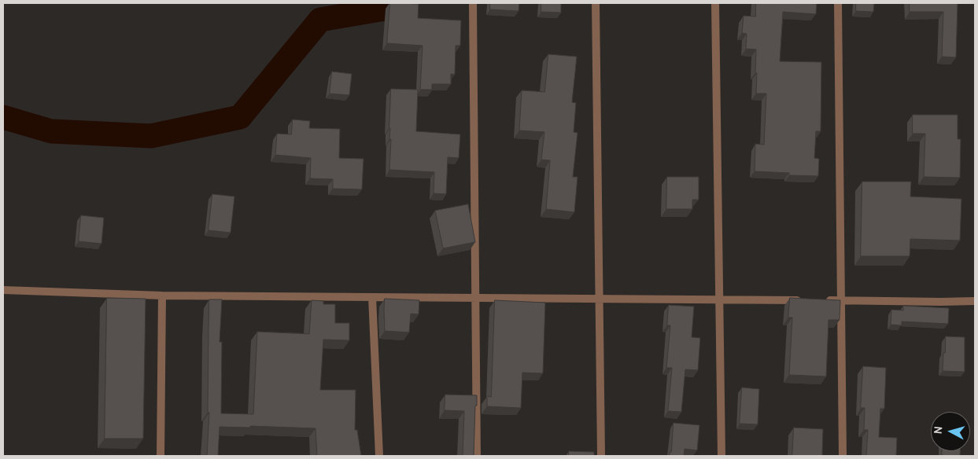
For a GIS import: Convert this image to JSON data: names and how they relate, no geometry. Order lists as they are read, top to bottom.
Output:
{
  "north": "left"
}
